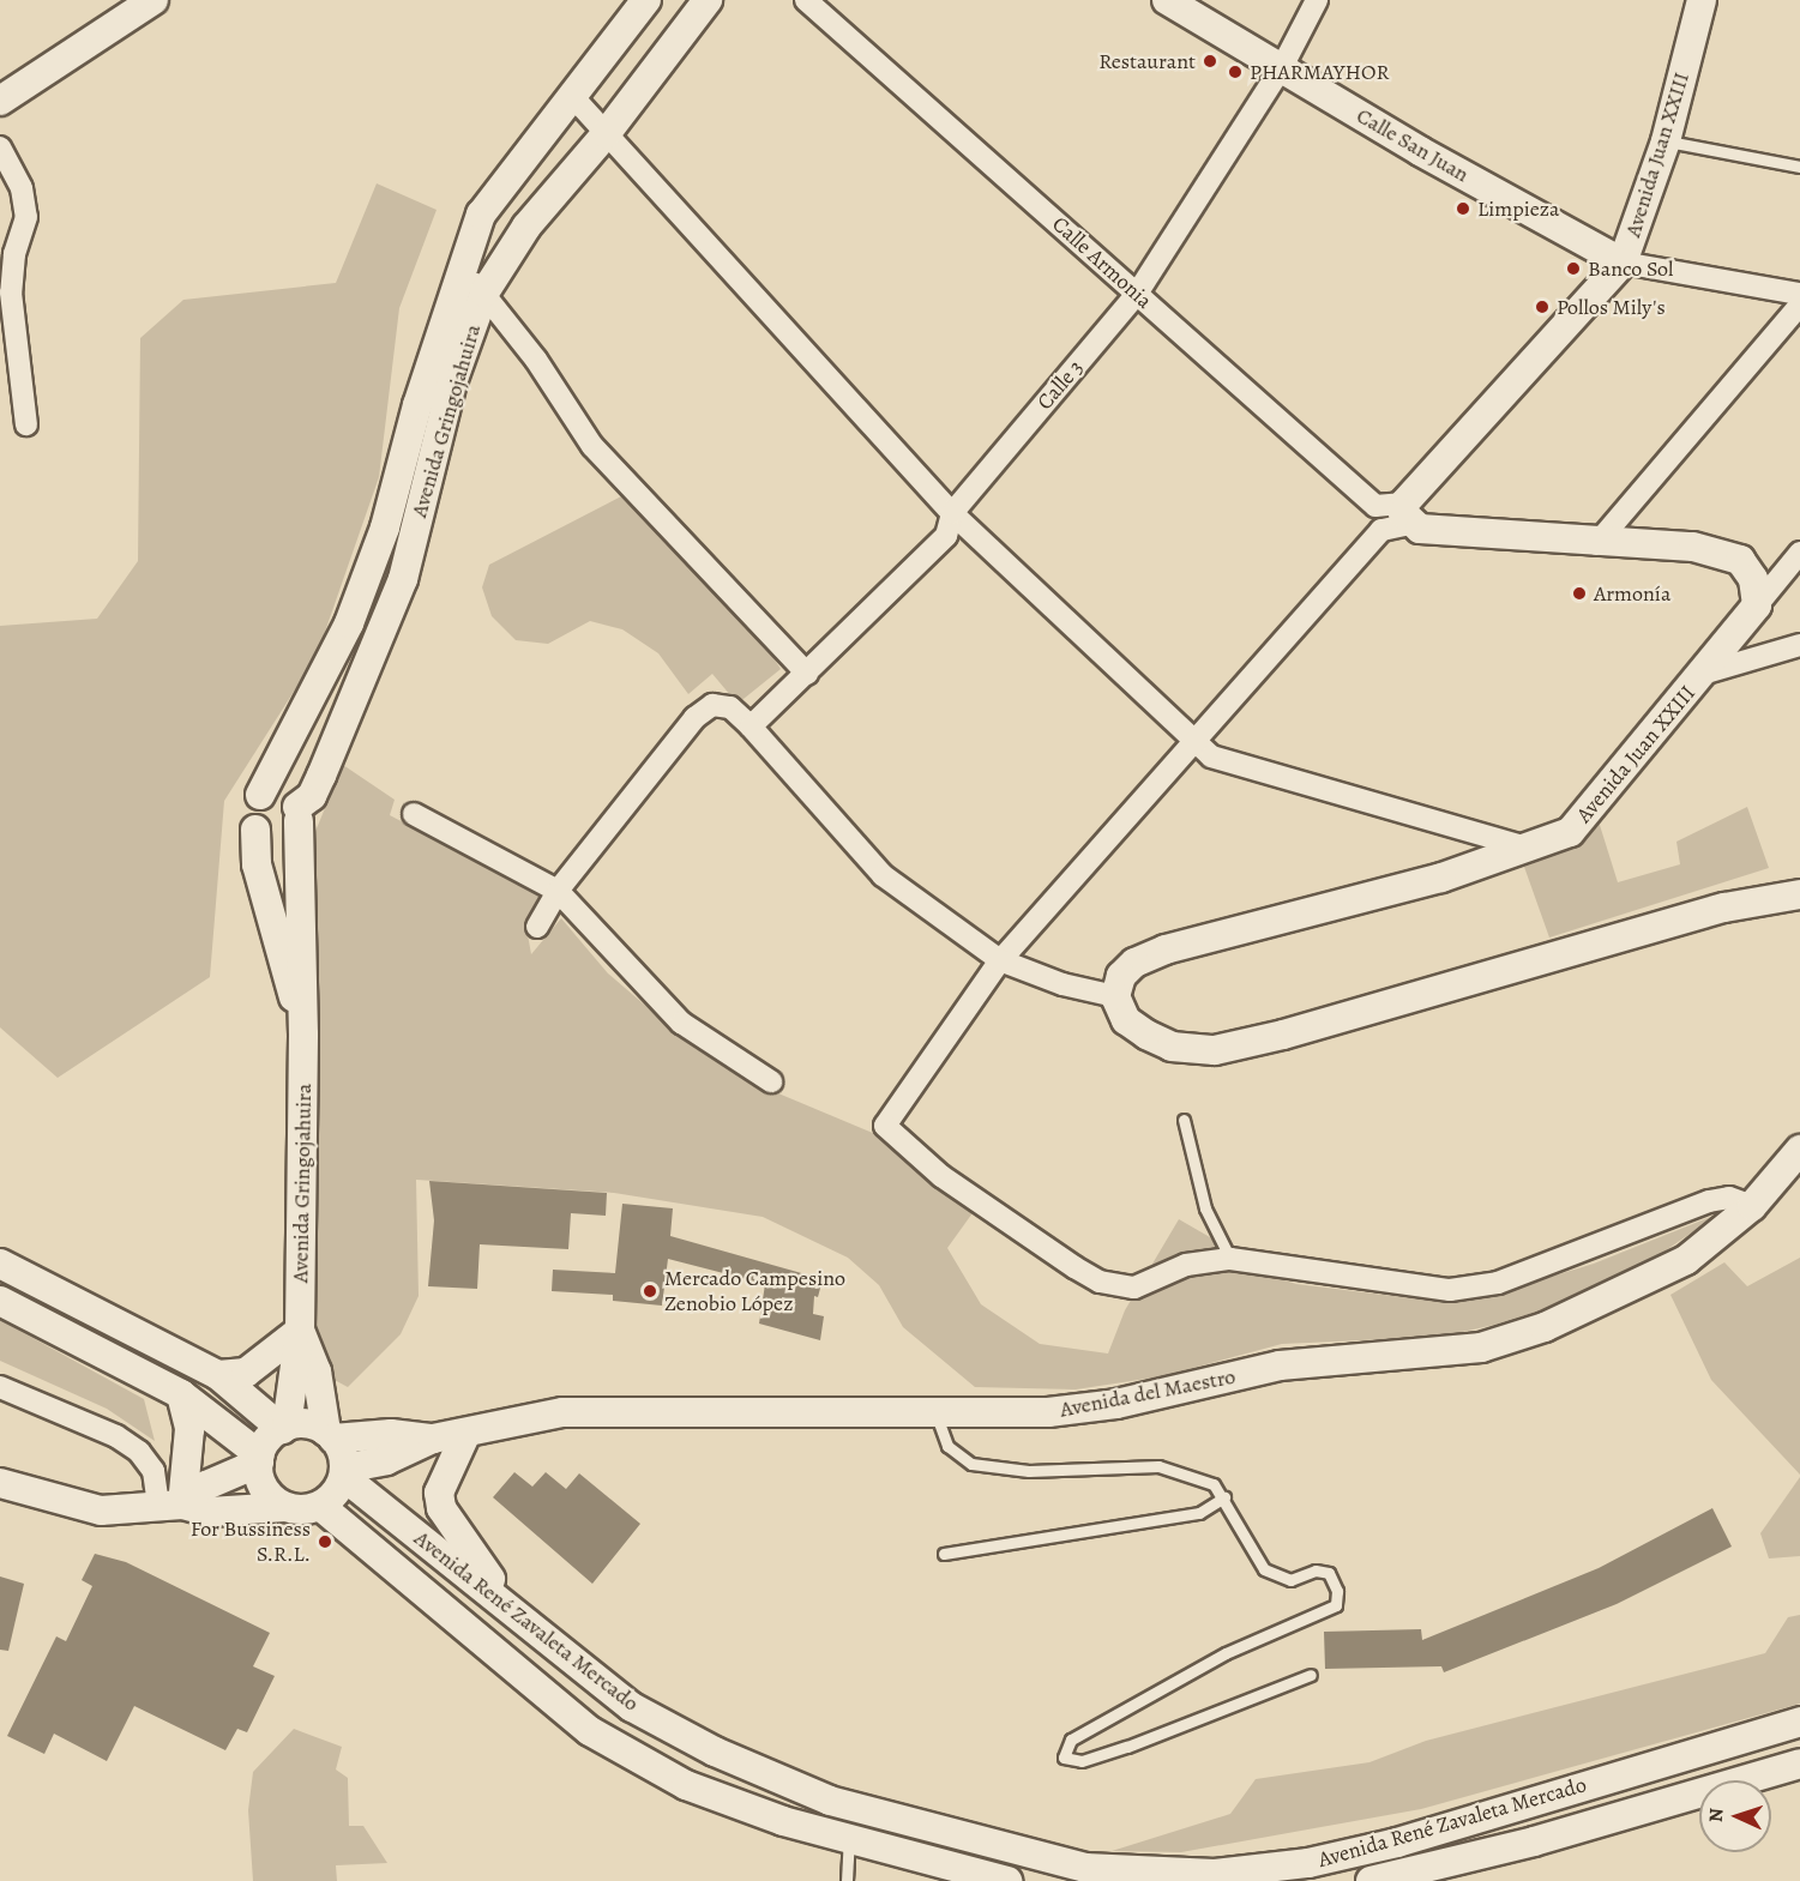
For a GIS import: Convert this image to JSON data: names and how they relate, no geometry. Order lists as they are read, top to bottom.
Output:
{
  "streets": {
    "main road": [
      "Calle San Juan",
      "Avenida Juan XXIII",
      "Avenida Gringojahuira",
      "Avenida del Maestro",
      "Avenida René Zavaleta Mercado"
    ],
    "street": ["Calle Armonia", "Calle 3"]
  },
  "crossings": [
    ["Calle San Juan", "Avenida Juan XXIII"],
    ["Calle San Juan", "Calle 3"],
    ["Avenida Juan XXIII", "Calle Armonia"],
    ["Calle Armonia", "Calle 3"],
    ["Avenida Gringojahuira", "Avenida del Maestro"],
    ["Avenida Gringojahuira", "Avenida René Zavaleta Mercado"],
    ["Avenida del Maestro", "Avenida René Zavaleta Mercado"]
  ],
  "places": [
    "Restaurant",
    "PHARMAYHOR",
    "Limpieza",
    "Banco Sol",
    "Pollos Mily's",
    "Armonía",
    "Mercado Campesino Zenobio López",
    "For Bussiness S.R.L."
  ],
  "north": "left"
}
